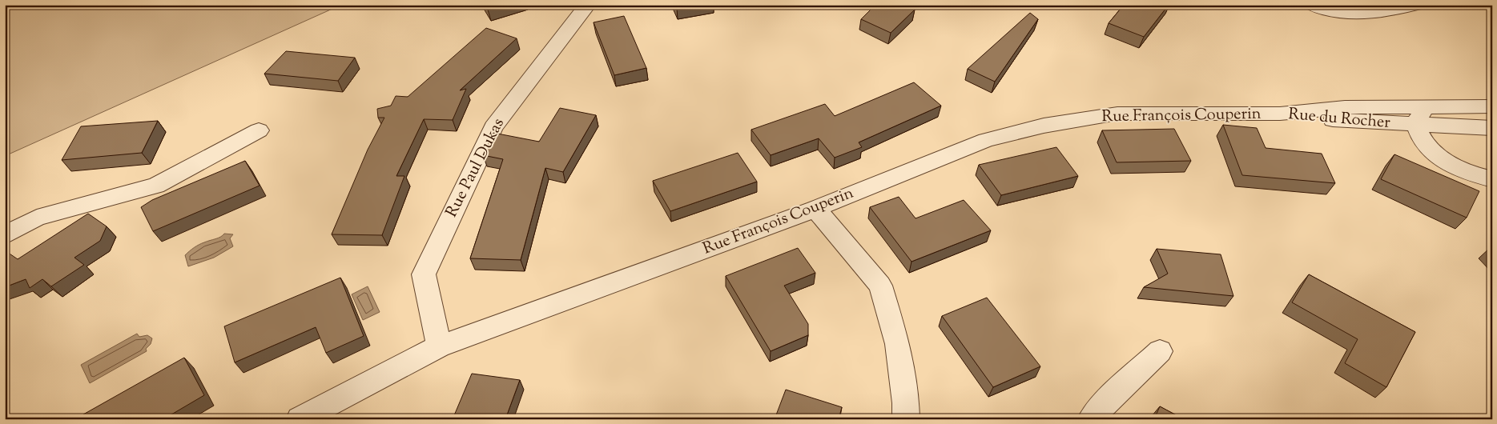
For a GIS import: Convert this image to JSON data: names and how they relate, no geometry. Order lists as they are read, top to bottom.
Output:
{
  "streets": {
    "street": ["Rue François Couperin", "Rue du Rocher", "Rue Paul Dukas"]
  },
  "crossings": [
    ["Rue François Couperin", "Rue du Rocher"],
    ["Rue François Couperin", "Rue Paul Dukas"]
  ]
}
